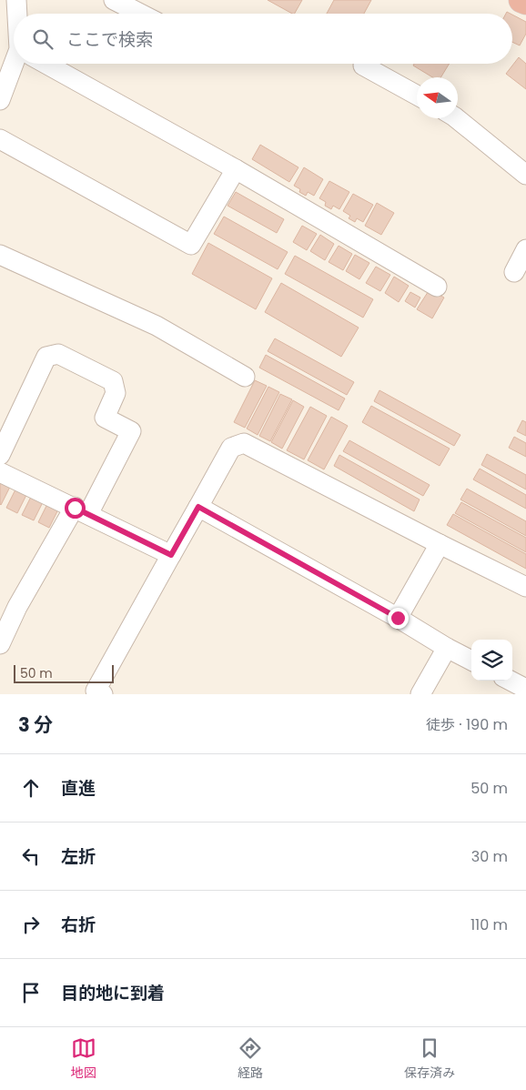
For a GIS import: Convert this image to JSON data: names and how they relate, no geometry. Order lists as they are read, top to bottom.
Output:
{
  "scale_bar": "50 m",
  "north": "left",
  "page": {
    "search": "ここで検索",
    "scale": "50 m",
    "heading": ["3 分", "徒歩 · 190 m"],
    "list": [
      ["直進", "50 m"],
      ["左折", "30 m"],
      ["右折", "110 m"],
      "目的地に到着"
    ],
    "nav": ["地図", "経路", "保存済み"]
  }
}
